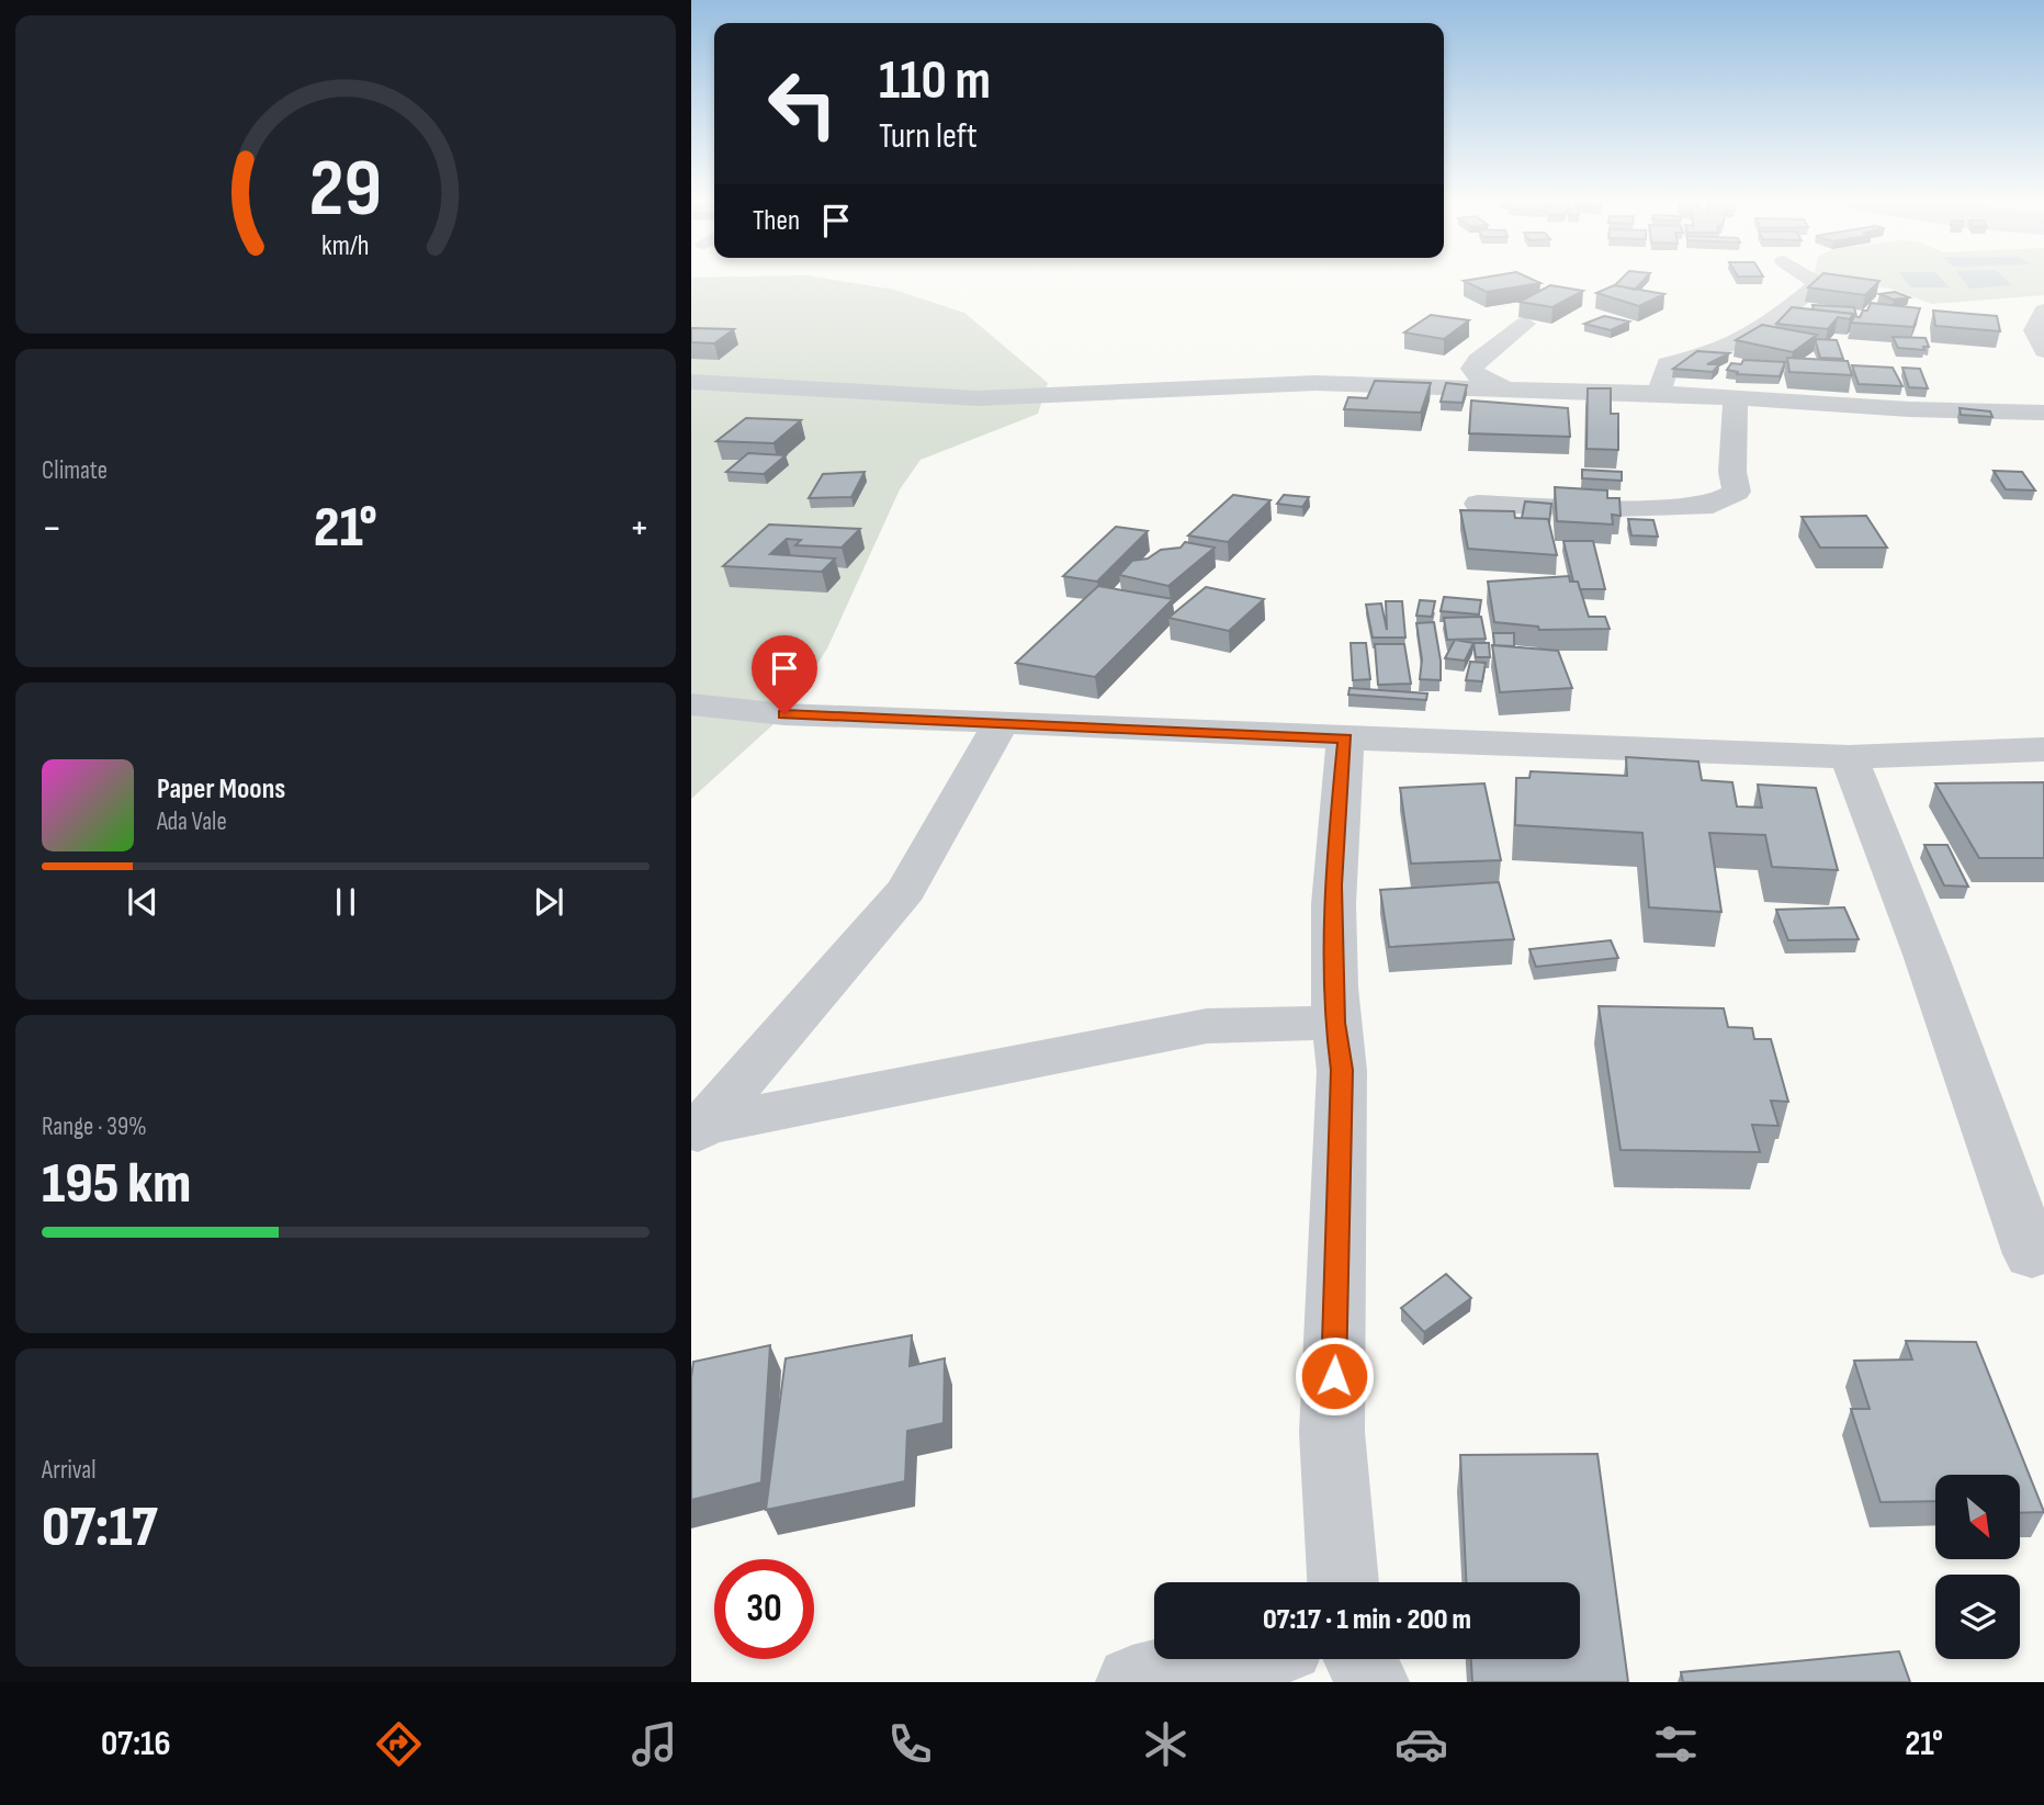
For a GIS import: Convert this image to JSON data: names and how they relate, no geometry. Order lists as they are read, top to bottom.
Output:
{
  "north": "bottom right",
  "page": {
    "turn": ["110 m", "Turn left"],
    "then": "Then",
    "tile": [
      "Climate",
      ["Range · 39%", "195 km"],
      ["Arrival", "07:17"]
    ],
    "heat": ["−", "21°", "+"],
    "song": ["Paper Moons", "Ada Vale"],
    "limit": "30",
    "trip": "07:17 · 1 min · 200 m",
    "tabs": ["07:16", "21°"],
    "gauge": ["29", "km/h"]
  }
}
